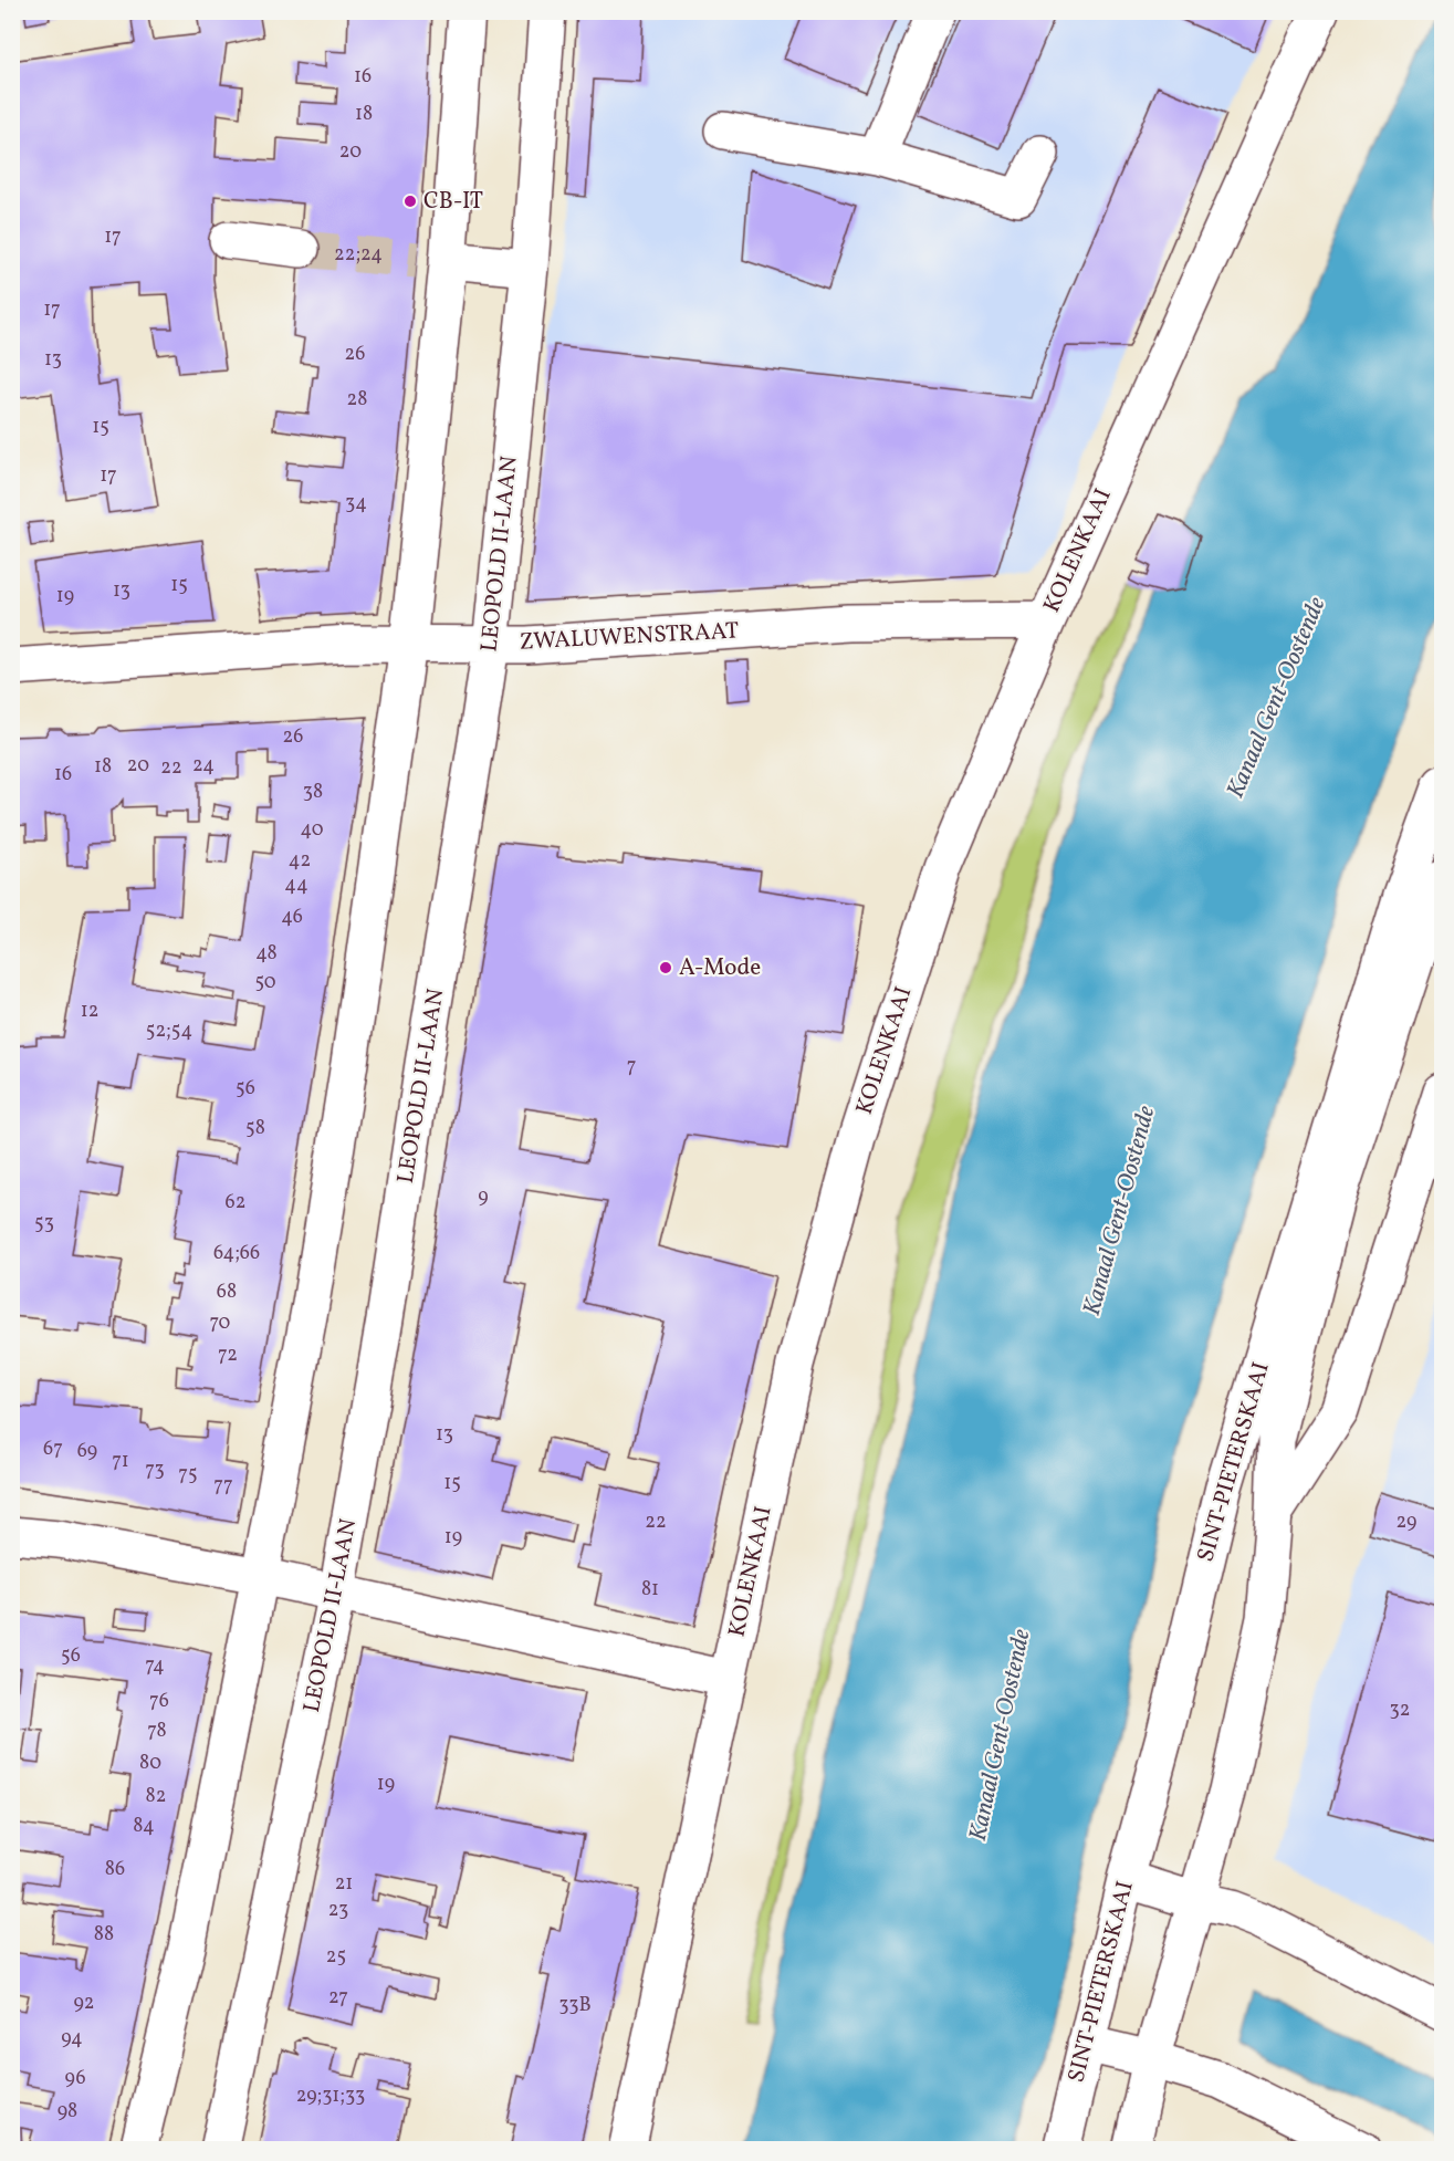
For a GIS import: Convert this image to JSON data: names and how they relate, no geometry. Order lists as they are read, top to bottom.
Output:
{
  "streets": {
    "street": [
      "KOLENKAAI",
      "LEOPOLD II-LAAN",
      "ZWALUWENSTRAAT",
      "SINT-PIETERSKAAI"
    ]
  },
  "crossings": [
    ["KOLENKAAI", "ZWALUWENSTRAAT"],
    ["LEOPOLD II-LAAN", "ZWALUWENSTRAAT"]
  ],
  "water": ["Kanaal Gent-Oostende"],
  "places": ["CB-IT", "A-Mode"],
  "house_numbers": [
    "16",
    "18",
    "20",
    "17",
    "22;24",
    "17",
    "26",
    "13",
    "28",
    "15",
    "17",
    "34",
    "15",
    "13",
    "19",
    "26",
    "20",
    "24",
    "18",
    "22",
    "16",
    "38",
    "40",
    "42",
    "44",
    "46",
    "48",
    "50",
    "12",
    "52;54",
    "7",
    "56",
    "58",
    "9",
    "62",
    "53",
    "64;66",
    "68",
    "70",
    "72",
    "13",
    "67",
    "69",
    "71",
    "73",
    "75",
    "15",
    "77",
    "22",
    "29",
    "19",
    "81",
    "56",
    "74",
    "76",
    "32",
    "78",
    "80",
    "19",
    "82",
    "84",
    "86",
    "21",
    "23",
    "88",
    "25",
    "27",
    "92",
    "33B",
    "94",
    "96",
    "29;31;33",
    "98"
  ]
}
